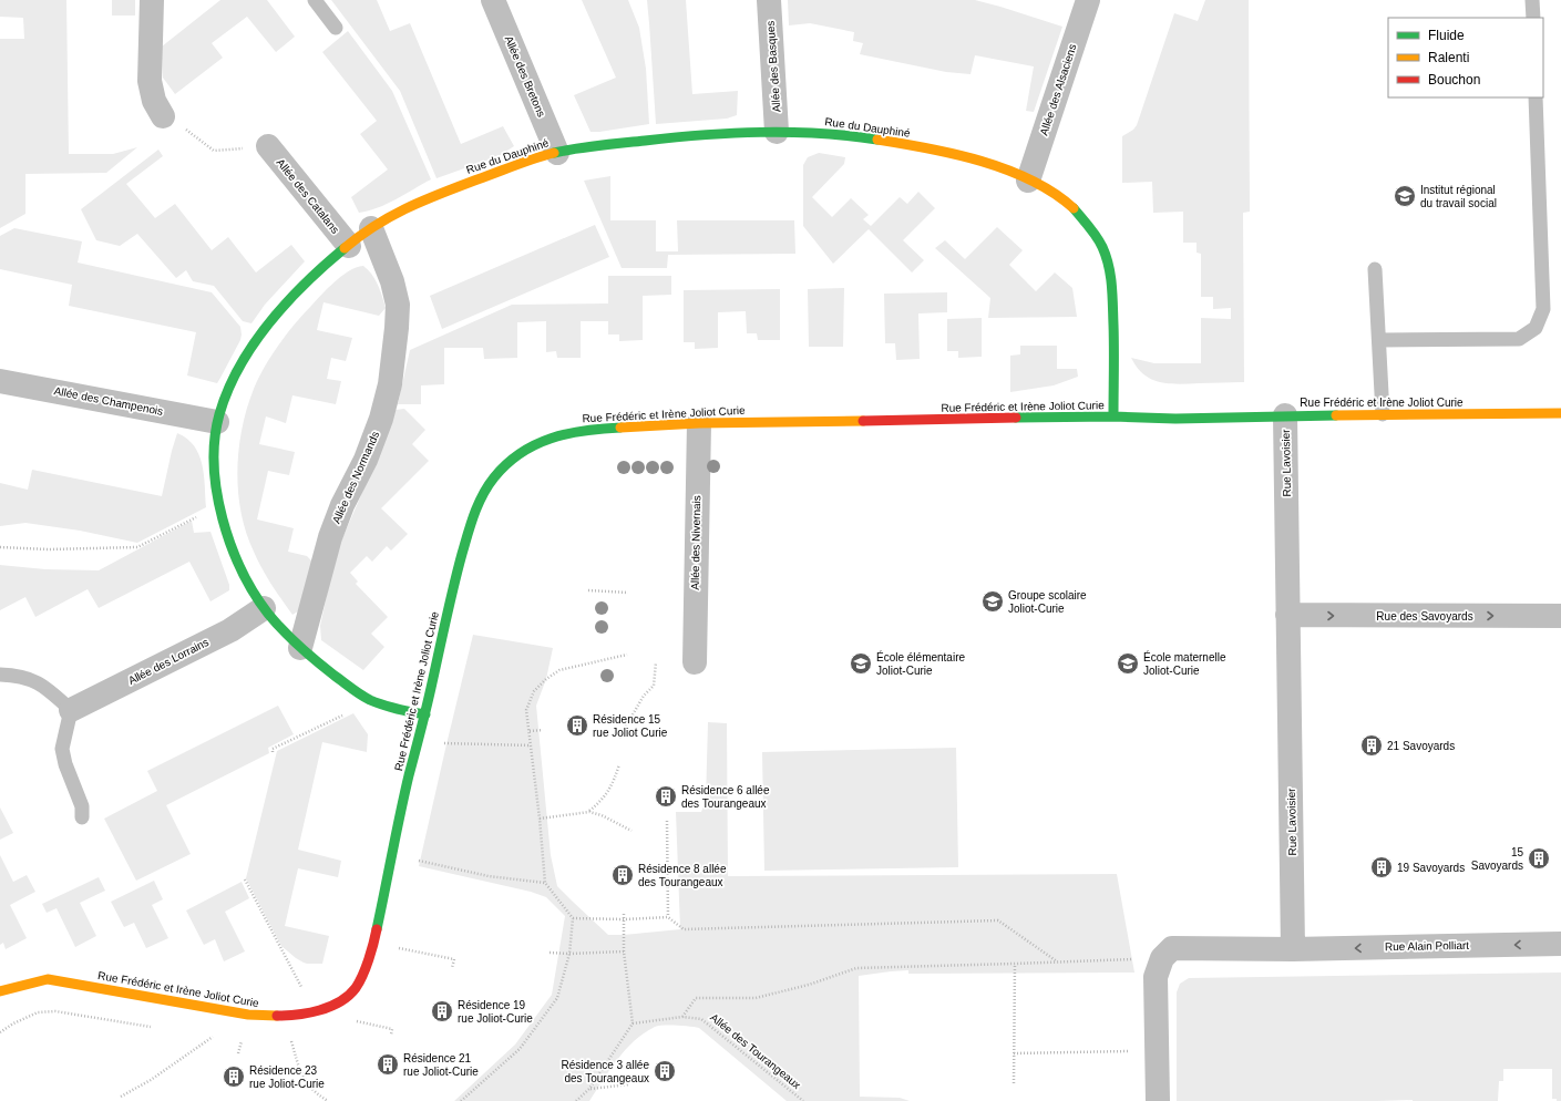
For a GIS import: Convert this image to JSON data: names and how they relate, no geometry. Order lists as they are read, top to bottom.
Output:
{
  "streets": {
    "street": [
      "Allée des Basques",
      "Allée des Bretons",
      "Allée des Alsaciens",
      "Rue du Dauphiné",
      "Allée des Catalans",
      "Allée des Champenois",
      "Rue Frédéric et Irène Joliot Curie",
      "Rue Lavoisier",
      "Allée des Normands",
      "Allée des Nivernais",
      "Rue des Savoyards",
      "Allée des Lorrains",
      "Rue Alain Polliart"
    ],
    "path": ["Allée des Tourangeaux"]
  },
  "crossings": [
    ["Allée des Basques", "Rue du Dauphiné"],
    ["Allée des Bretons", "Rue du Dauphiné"],
    ["Allée des Alsaciens", "Rue du Dauphiné"],
    ["Rue du Dauphiné", "Allée des Catalans"],
    ["Rue du Dauphiné", "Allée des Champenois"],
    ["Rue du Dauphiné", "Rue Frédéric et Irène Joliot Curie"],
    ["Rue du Dauphiné", "Allée des Normands"],
    ["Rue du Dauphiné", "Allée des Lorrains"],
    ["Rue Frédéric et Irène Joliot Curie", "Rue Lavoisier"],
    ["Rue Frédéric et Irène Joliot Curie", "Allée des Nivernais"],
    ["Rue Lavoisier", "Rue des Savoyards"],
    ["Rue Lavoisier", "Rue Alain Polliart"]
  ],
  "one_way": ["Rue des Savoyards", "Rue Alain Polliart"],
  "places": {
    "school or university": [
      "Institut régional du travail social",
      "Groupe scolaire Joliot-Curie",
      "École élémentaire Joliot-Curie",
      "École maternelle Joliot-Curie"
    ],
    "building": [
      "Résidence 15 rue Joliot Curie",
      "21 Savoyards",
      "Résidence 6 allée des Tourangeaux",
      "15 Savoyards",
      "19 Savoyards",
      "Résidence 8 allée des Tourangeaux",
      "Résidence 19 rue Joliot-Curie",
      "Résidence 21 rue Joliot-Curie",
      "Résidence 3 allée des Tourangeaux",
      "Résidence 23 rue Joliot-Curie"
    ]
  },
  "legend": ["Fluide", "Ralenti", "Bouchon"]
}
